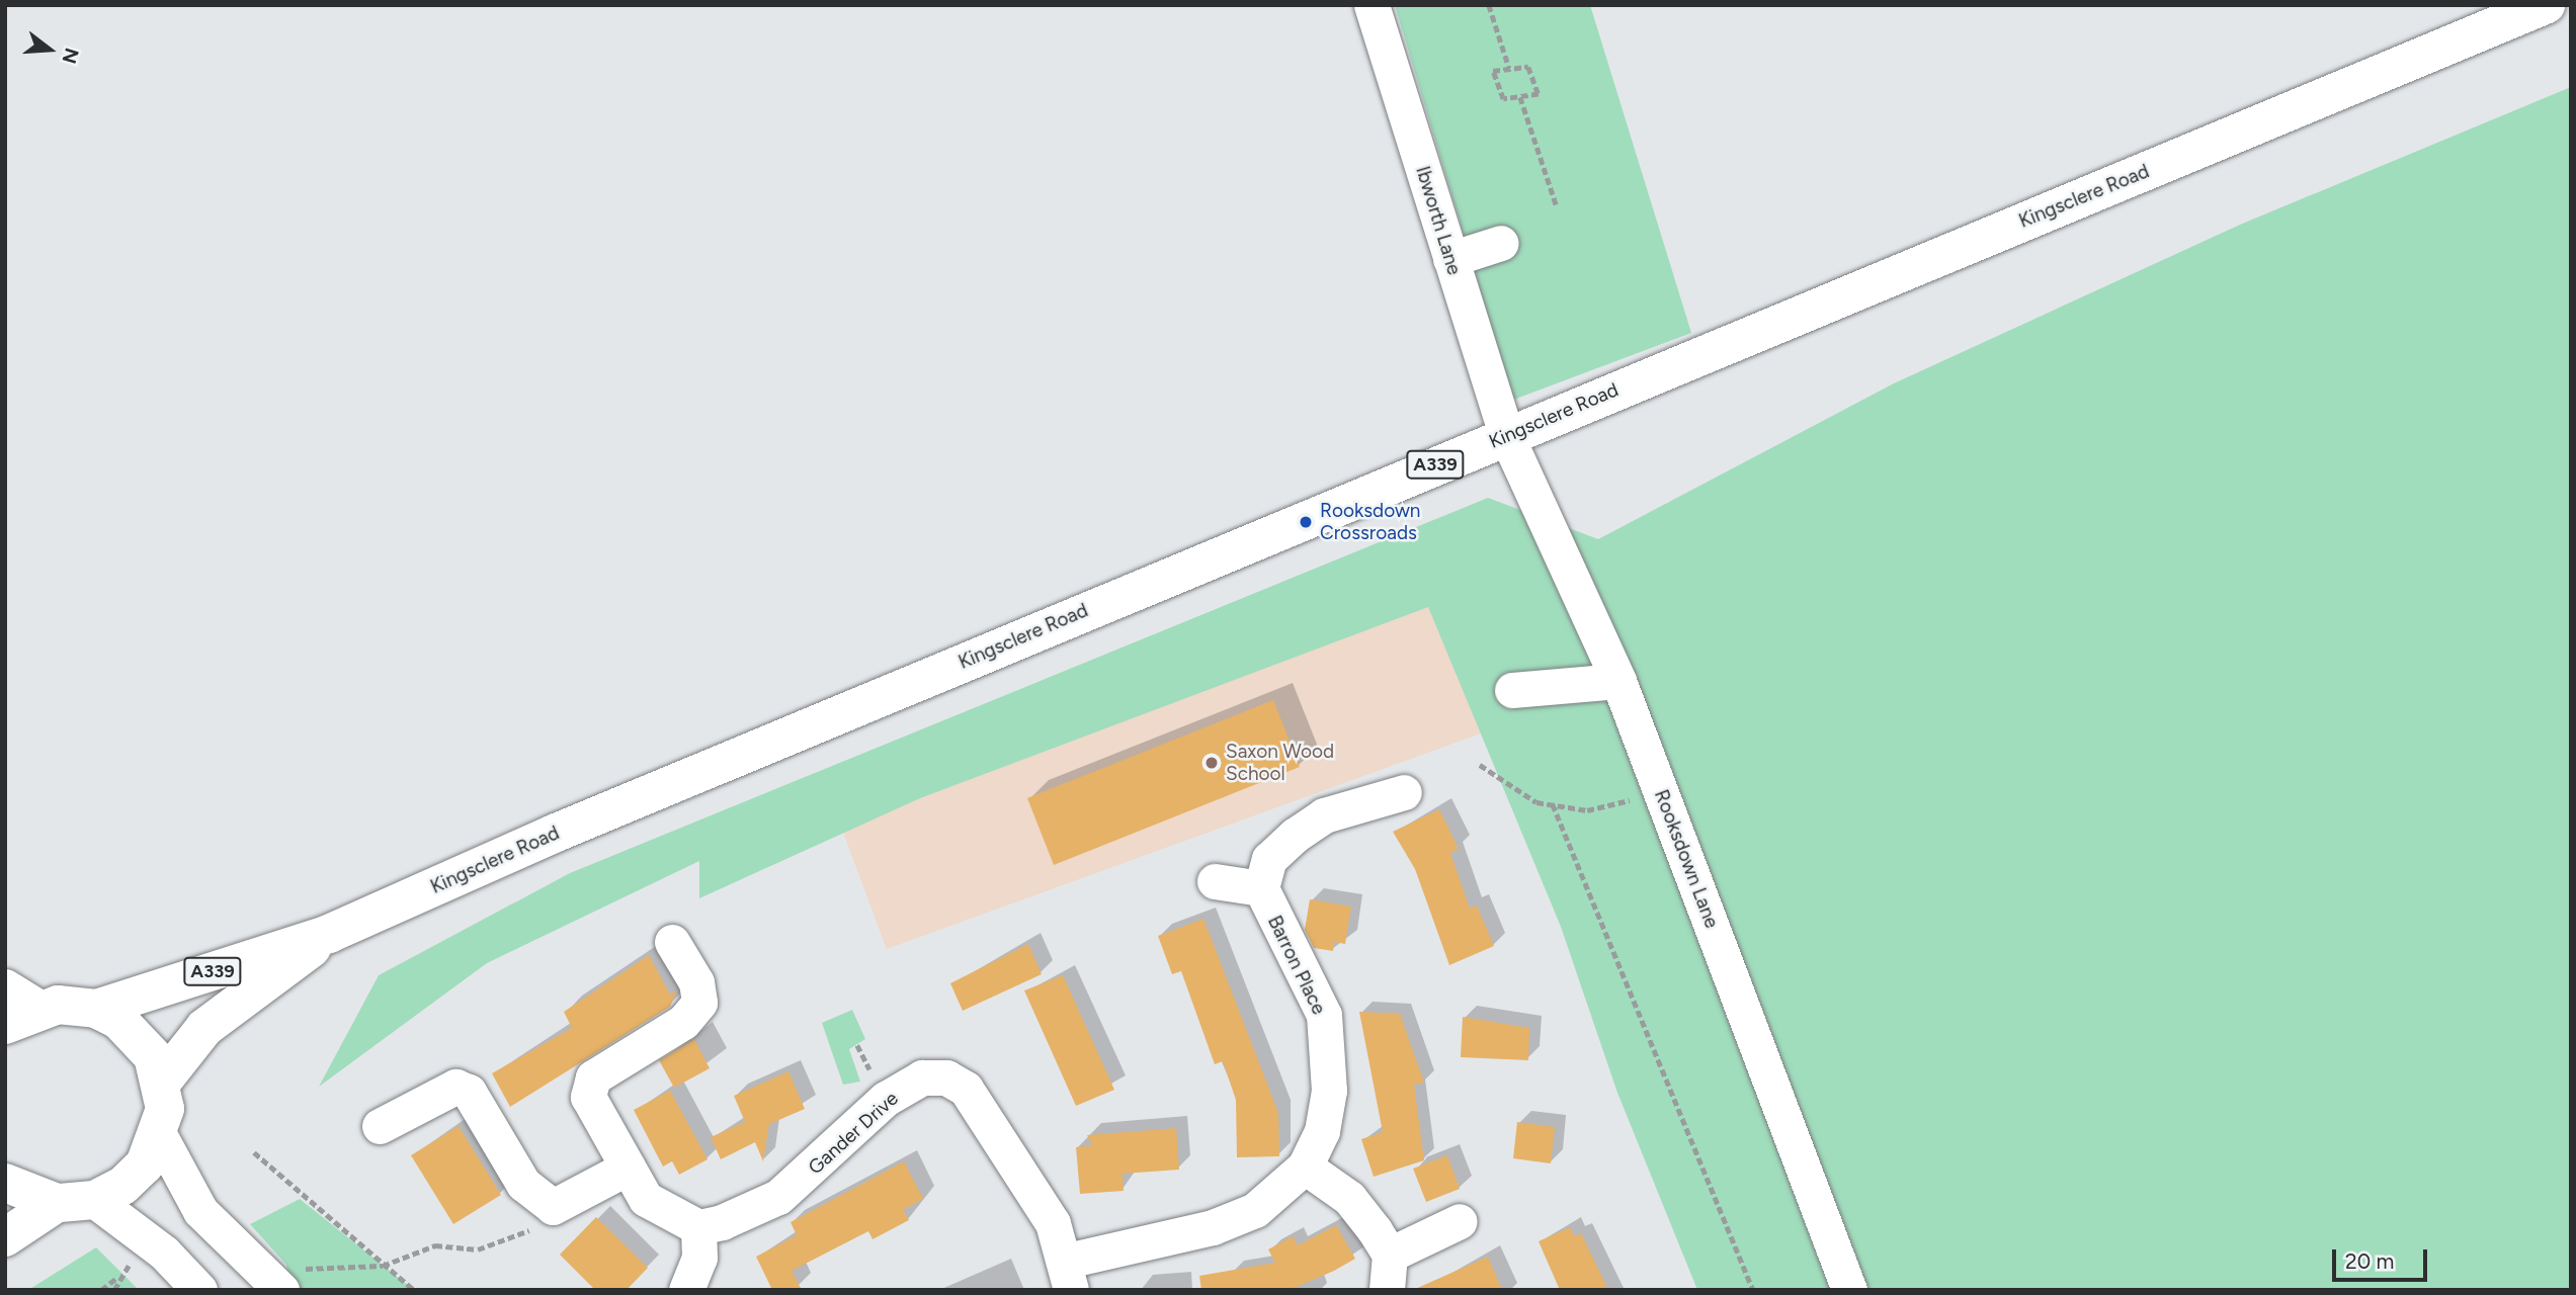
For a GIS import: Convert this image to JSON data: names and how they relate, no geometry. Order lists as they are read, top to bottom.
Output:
{
  "streets": {
    "highway": ["Kingsclere Road", "A339"],
    "street": [
      "Ibworth Lane",
      "Rooksdown Lane",
      "Barron Place",
      "Gander Drive"
    ]
  },
  "crossings": [
    ["Kingsclere Road", "Ibworth Lane"],
    ["Kingsclere Road", "Rooksdown Lane"],
    ["Ibworth Lane", "Rooksdown Lane"],
    ["Barron Place", "Gander Drive"]
  ],
  "places": ["Rooksdown Crossroads", "Saxon Wood School"],
  "scale_bar": "20 m",
  "north": "right"
}
